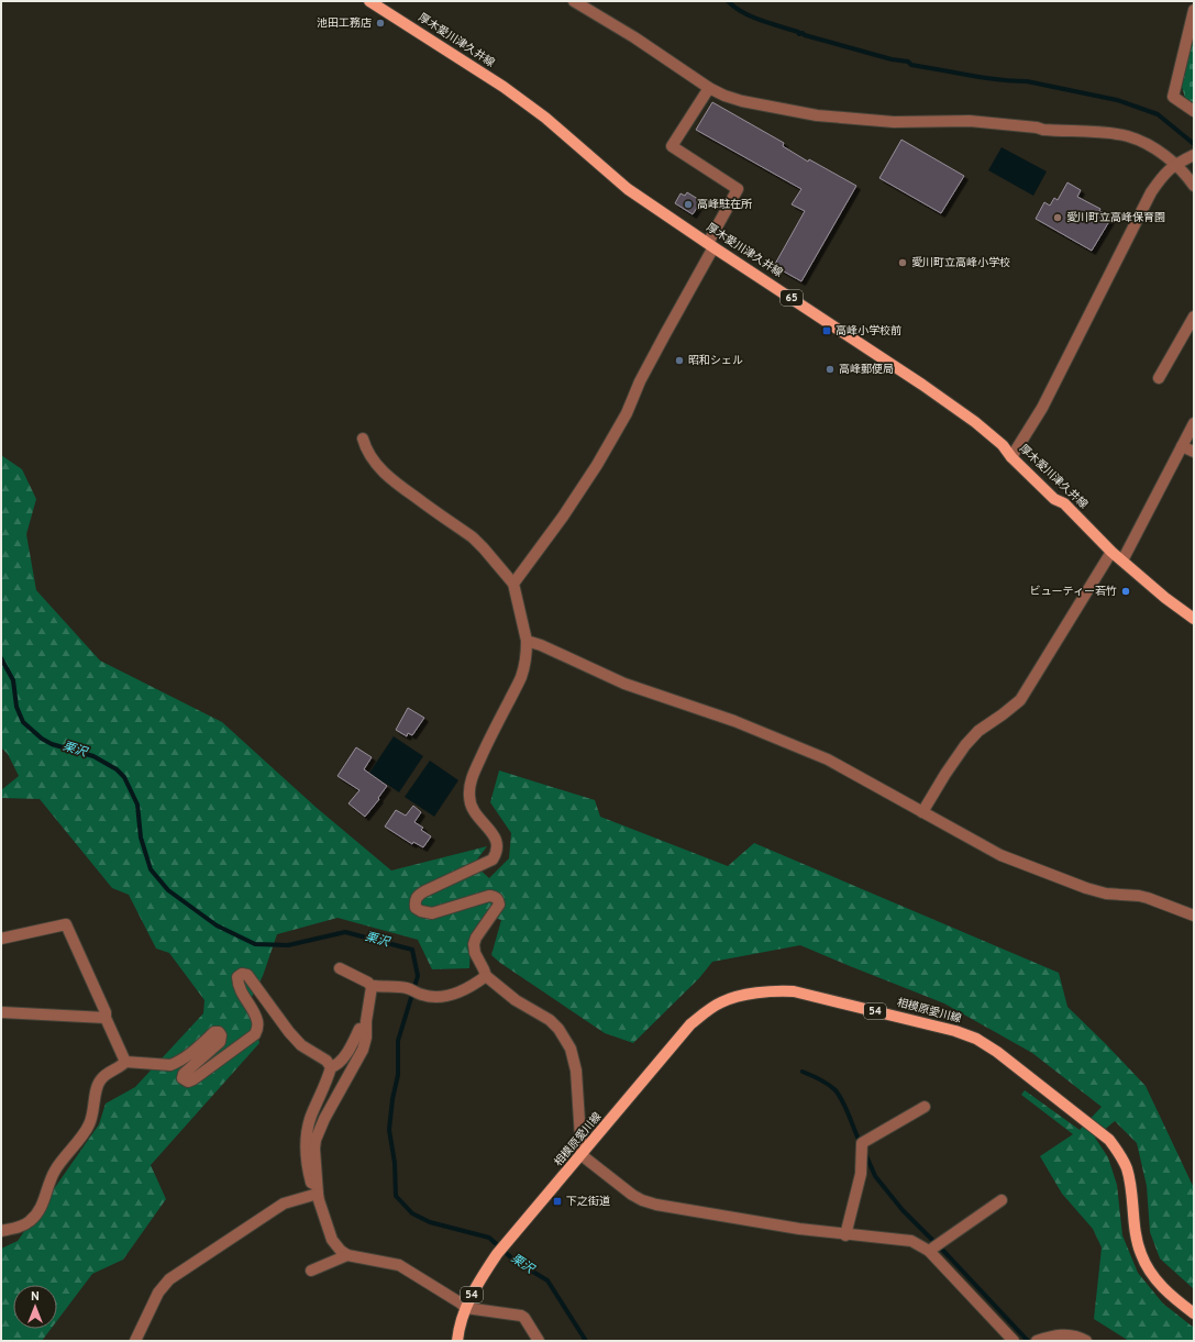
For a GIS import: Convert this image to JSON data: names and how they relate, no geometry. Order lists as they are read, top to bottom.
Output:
{
  "streets": {
    "main road": [
      "厚木愛川津久井線",
      "65",
      "54",
      "相模原愛川線"
    ]
  },
  "crossings": [
    ["54", "相模原愛川線"]
  ],
  "water": ["栗沢"],
  "places": {
    "other": [
      "池田工務店",
      "高峰駐在所",
      "愛川町立高峰保育園",
      "愛川町立高峰小学校",
      "昭和シェル",
      "高峰郵便局",
      "ビューティー若竹"
    ],
    "transit": ["高峰小学校前", "下之街道"]
  },
  "north": "top"
}
